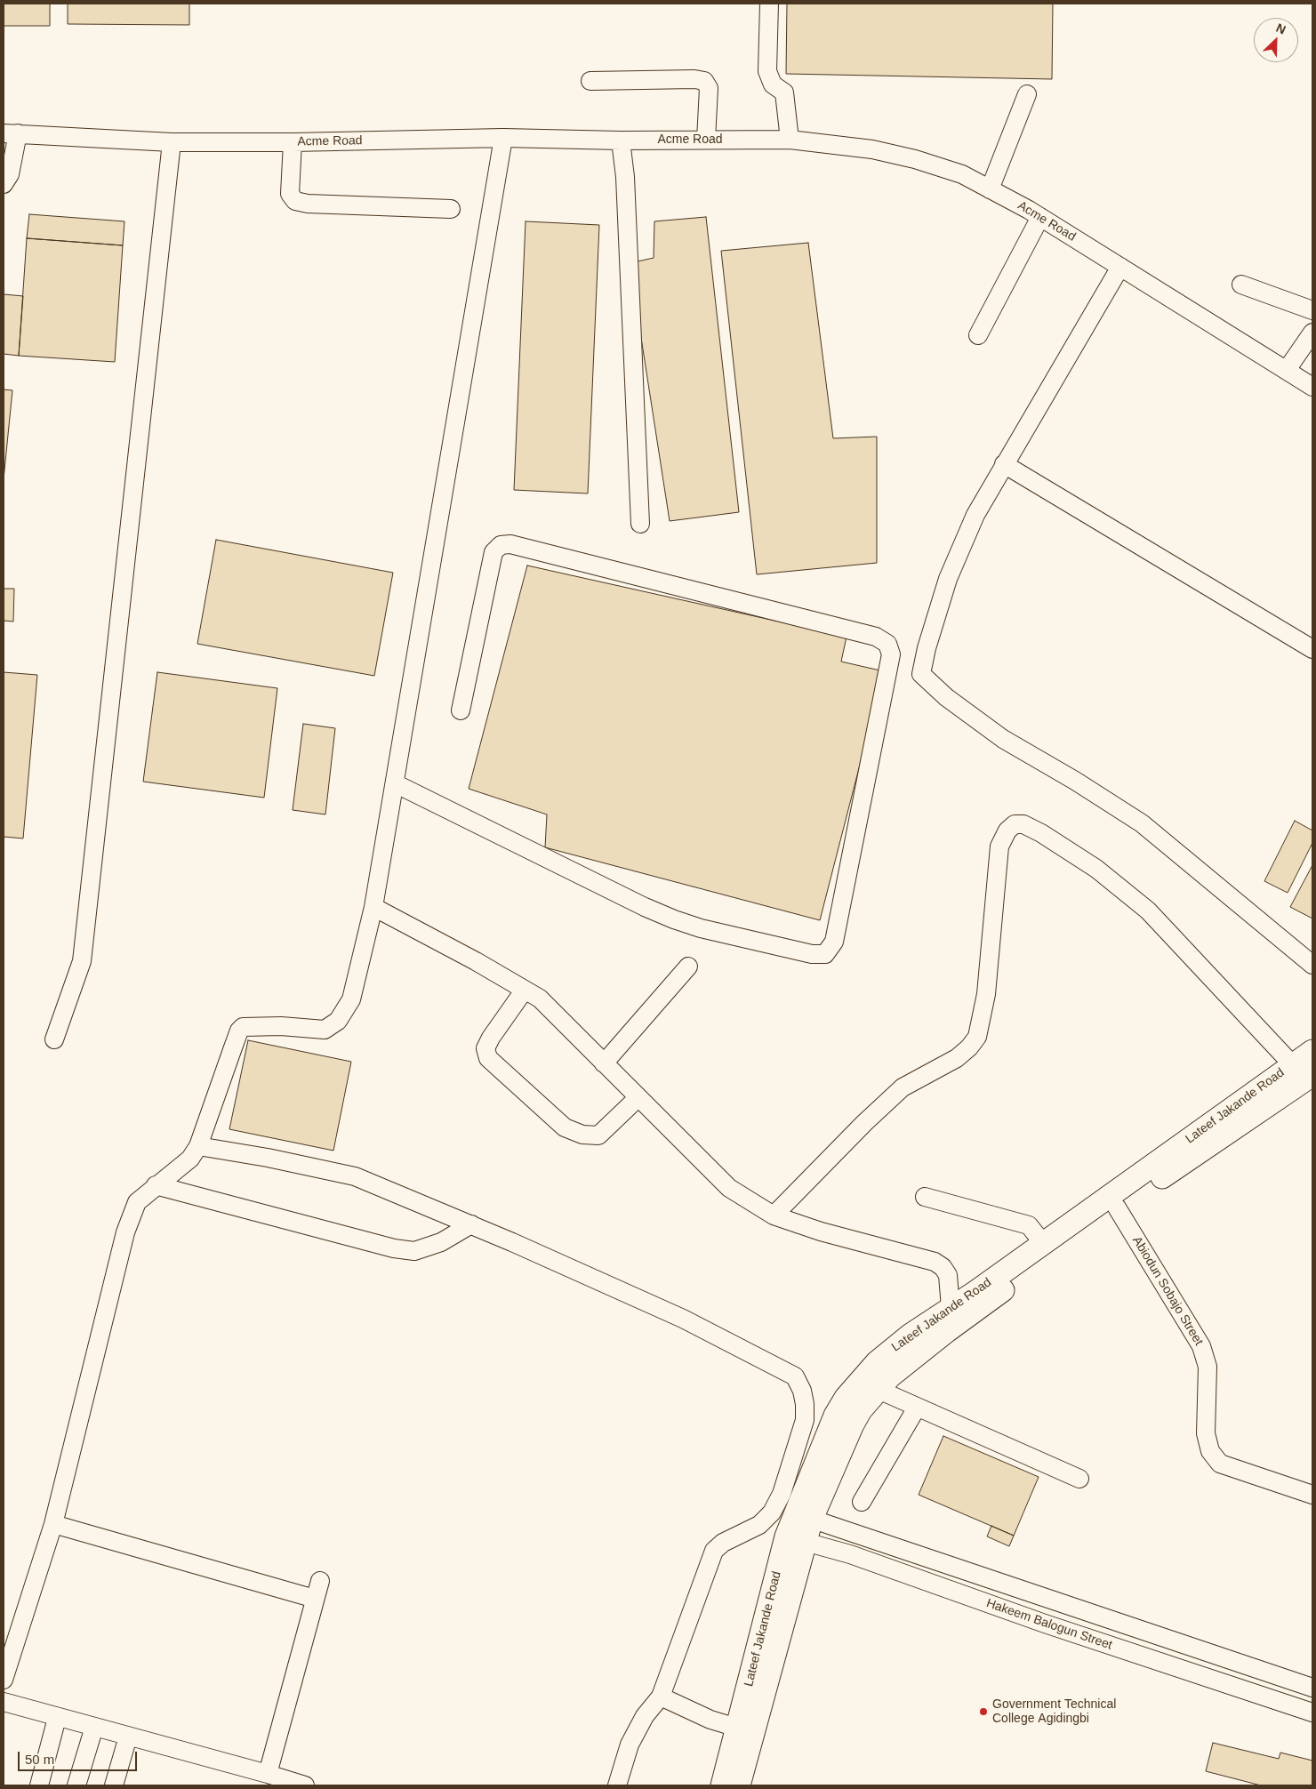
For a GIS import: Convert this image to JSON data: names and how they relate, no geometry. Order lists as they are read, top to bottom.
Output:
{
  "streets": {
    "main road": ["Lateef Jakande Road"],
    "street": ["Acme Road", "Abiodun Sobajo Street", "Hakeem Balogun Street"]
  },
  "crossings": [
    ["Lateef Jakande Road", "Abiodun Sobajo Street"],
    ["Lateef Jakande Road", "Hakeem Balogun Street"]
  ],
  "places": ["Government Technical College Agidingbi"],
  "scale_bar": "50 m",
  "north": "top right"
}
